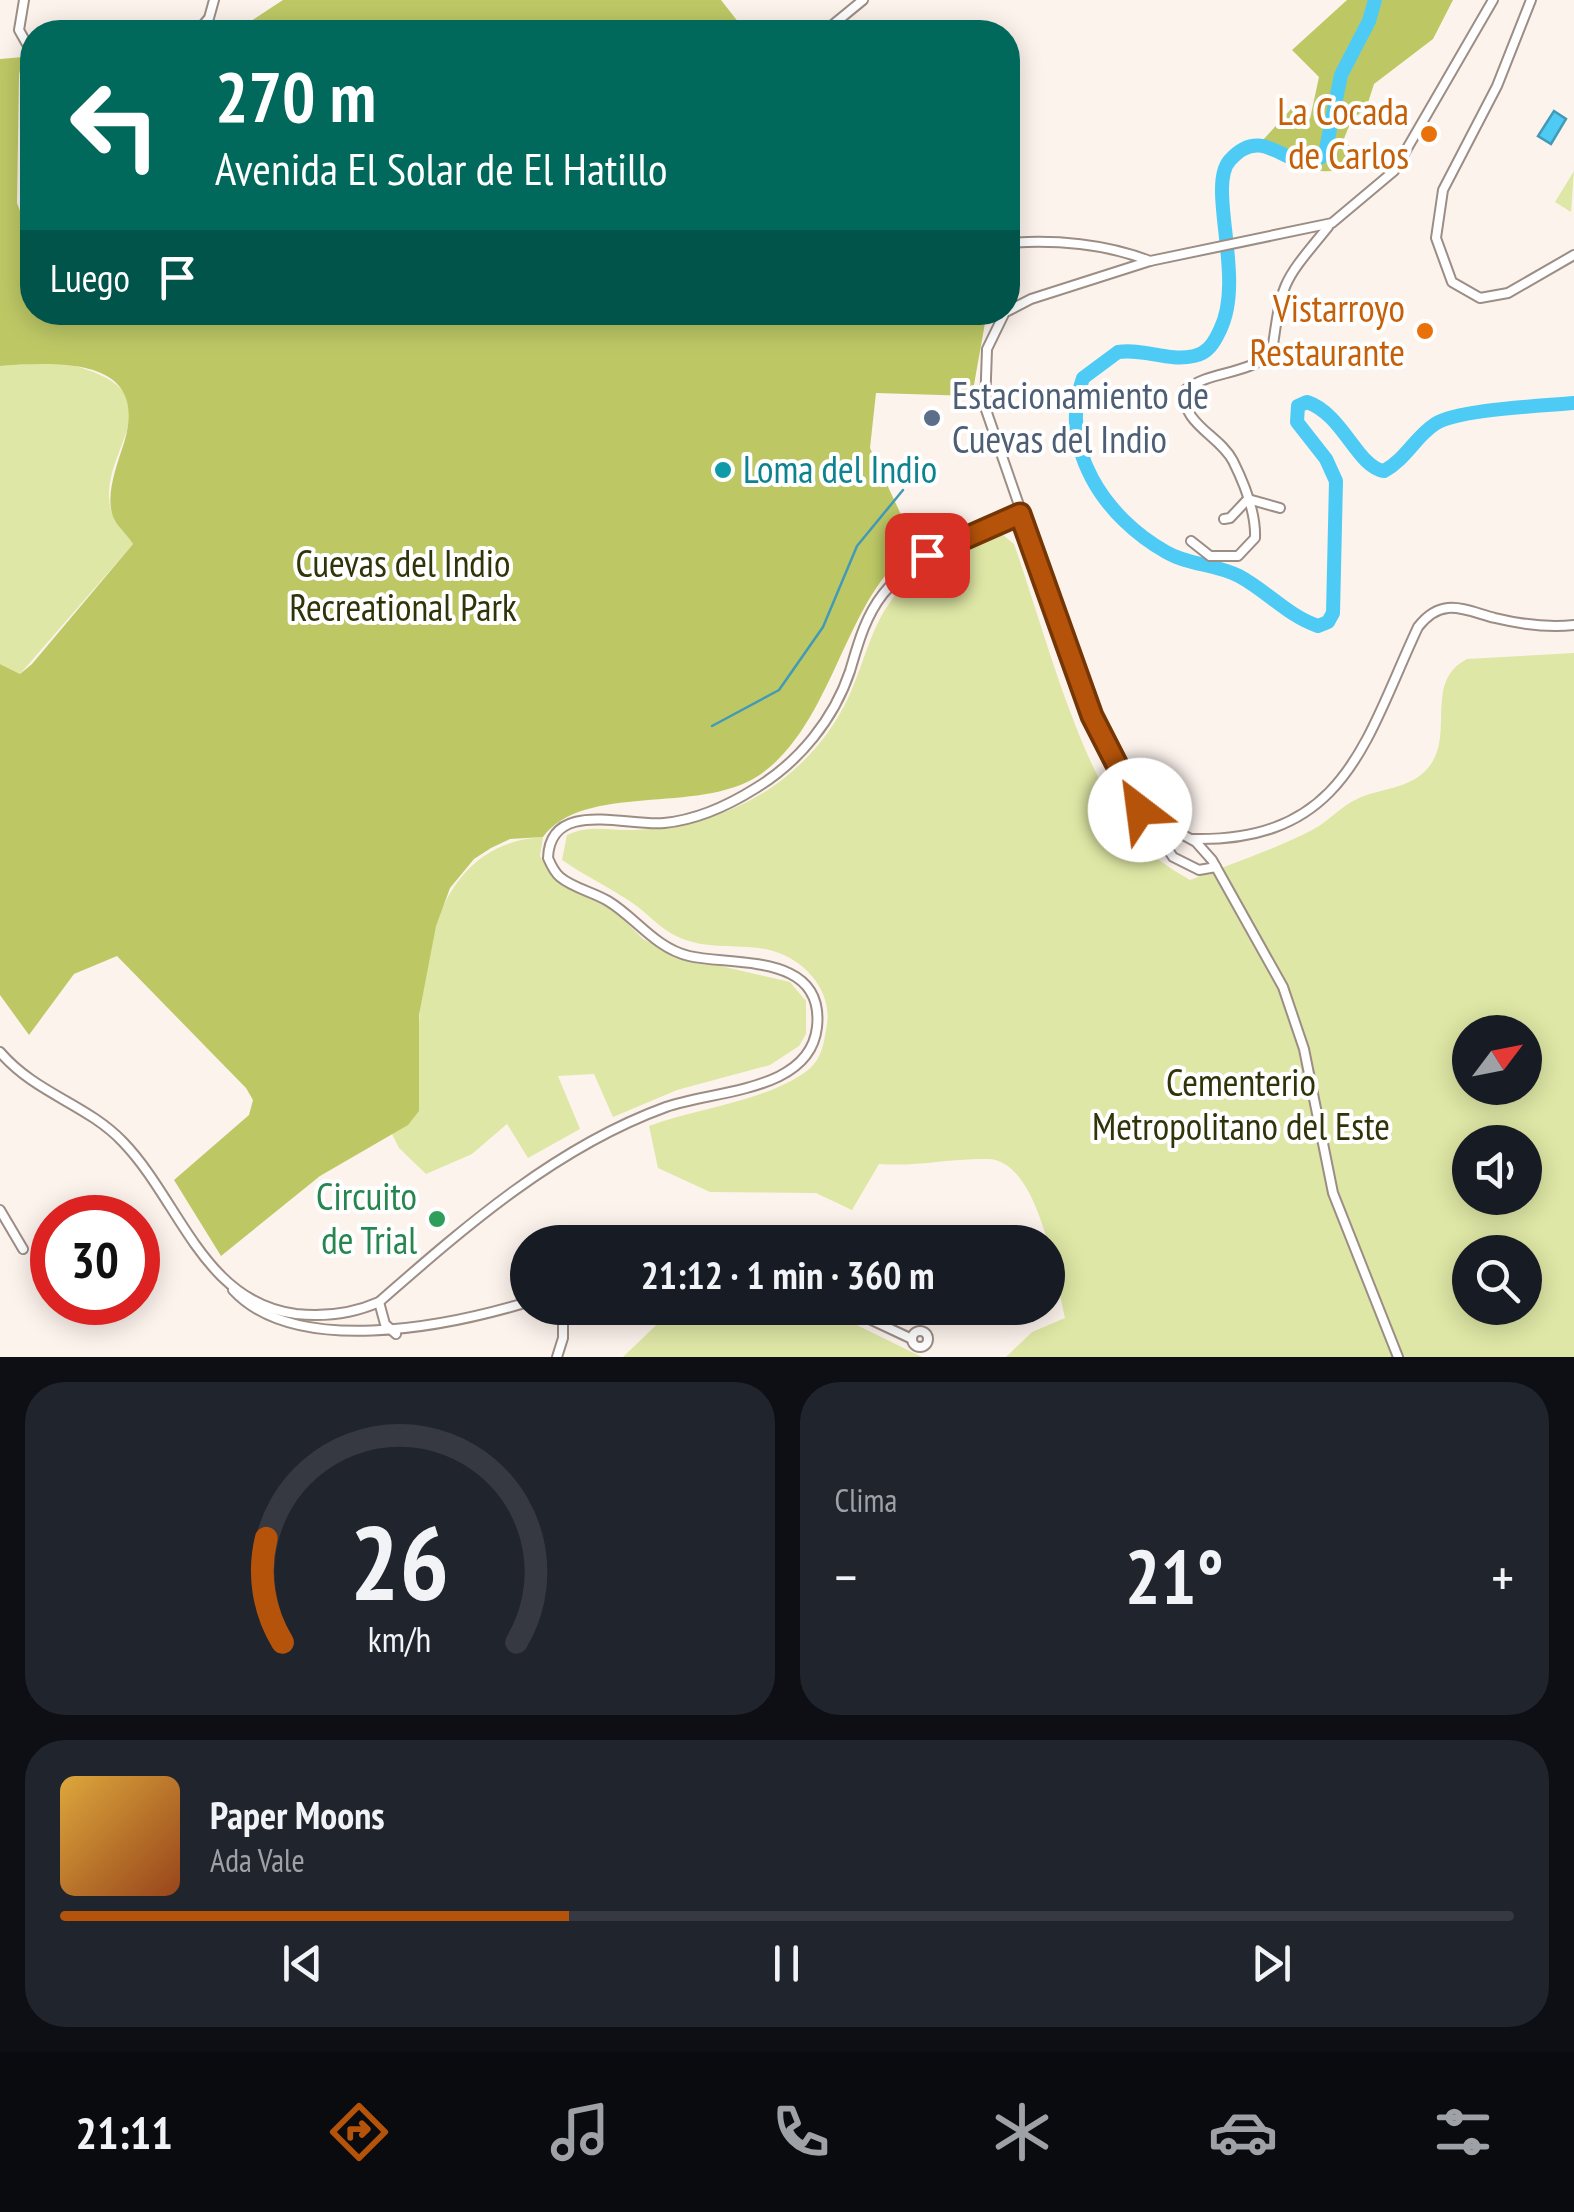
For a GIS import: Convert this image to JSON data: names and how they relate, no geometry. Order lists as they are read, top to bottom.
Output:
{
  "parks": ["Cuevas del Indio Recreational Park", "Cementerio Metropolitano del Este"],
  "places": [
    "La Cocada de Carlos",
    "Vistarroyo Restaurante",
    "Estacionamiento de Cuevas del Indio",
    "Loma del Indio",
    "Circuito de Trial"
  ],
  "north": "top right",
  "page": {
    "turn": ["270 m", "Avenida El Solar de El Hatillo"],
    "then": "Luego",
    "limit": "30",
    "trip": "21:12 · 1 min · 360 m",
    "tile": "Clima",
    "heat": ["−", "21°", "+"],
    "song": ["Paper Moons", "Ada Vale"],
    "tabs": "21:11",
    "gauge": ["26", "km/h"]
  }
}
